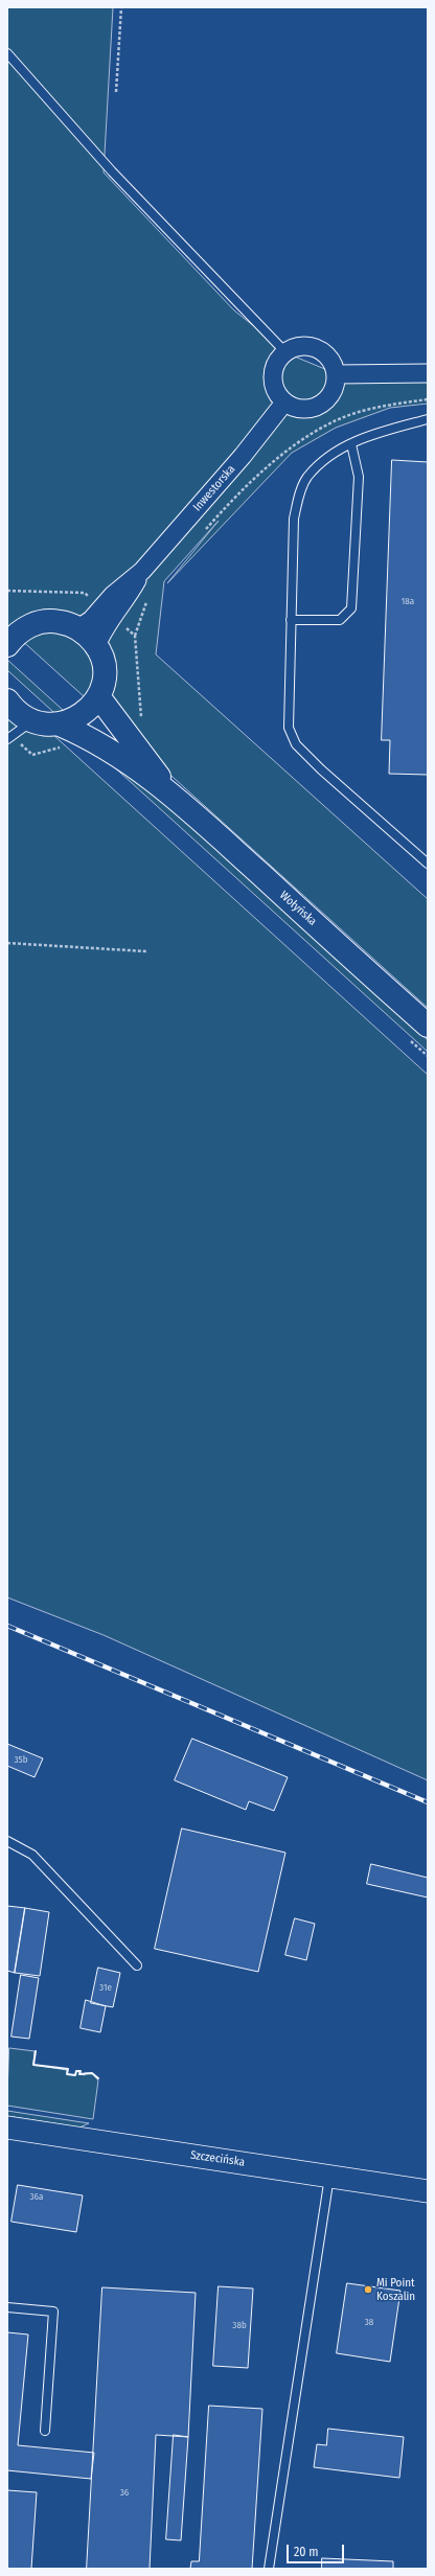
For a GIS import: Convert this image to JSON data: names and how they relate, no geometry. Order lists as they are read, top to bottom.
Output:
{
  "streets": {
    "main road": ["Wołyńska"],
    "street": ["Inwestorska", "Szczecińska"]
  },
  "places": ["Mi Point Koszalin"],
  "house_numbers": [
    "18a",
    "35b",
    "31e",
    "36a",
    "38",
    "38b",
    "36"
  ],
  "scale_bar": "20 m"
}
